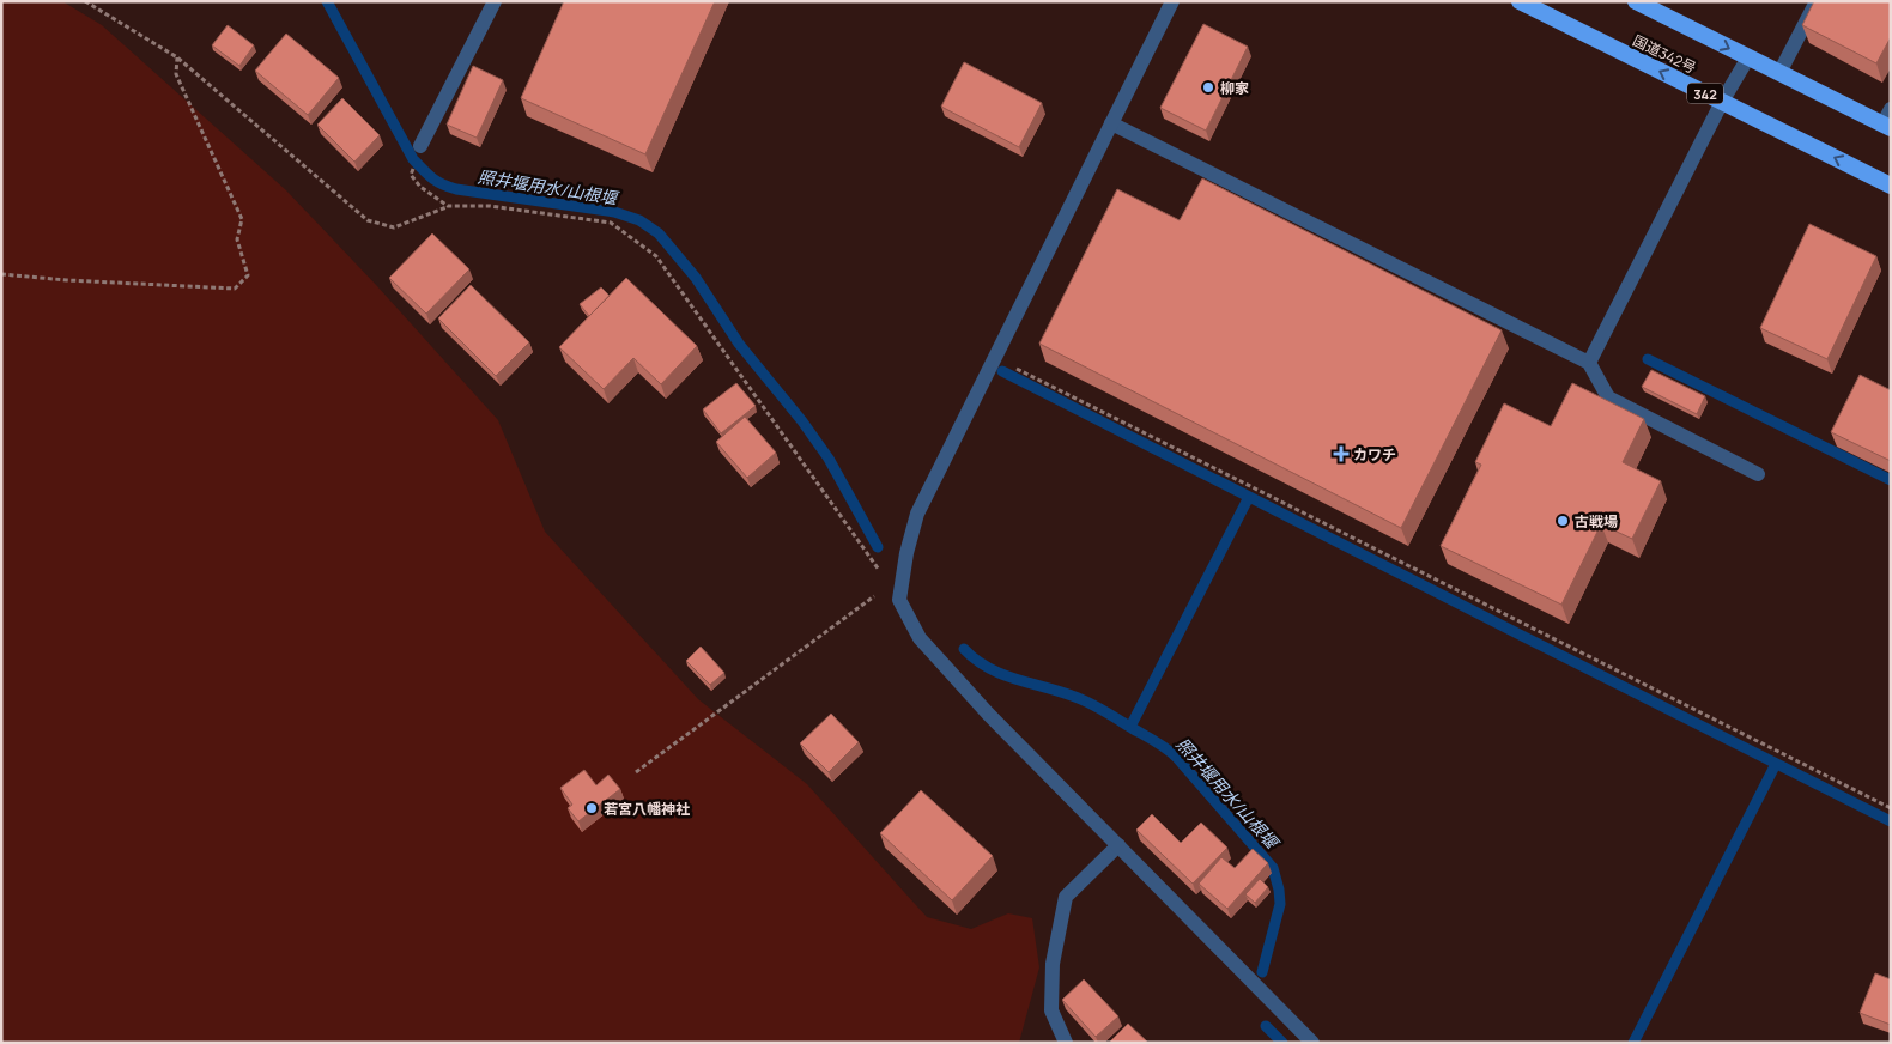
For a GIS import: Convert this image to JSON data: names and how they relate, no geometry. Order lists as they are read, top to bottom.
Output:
{
  "streets": {
    "highway": ["国道342号", "342"]
  },
  "water": ["照井堰用水/山根堰"],
  "places": {
    "other": ["柳家", "古戦場", "若宮八幡神社"],
    "health": ["カワチ"]
  }
}
